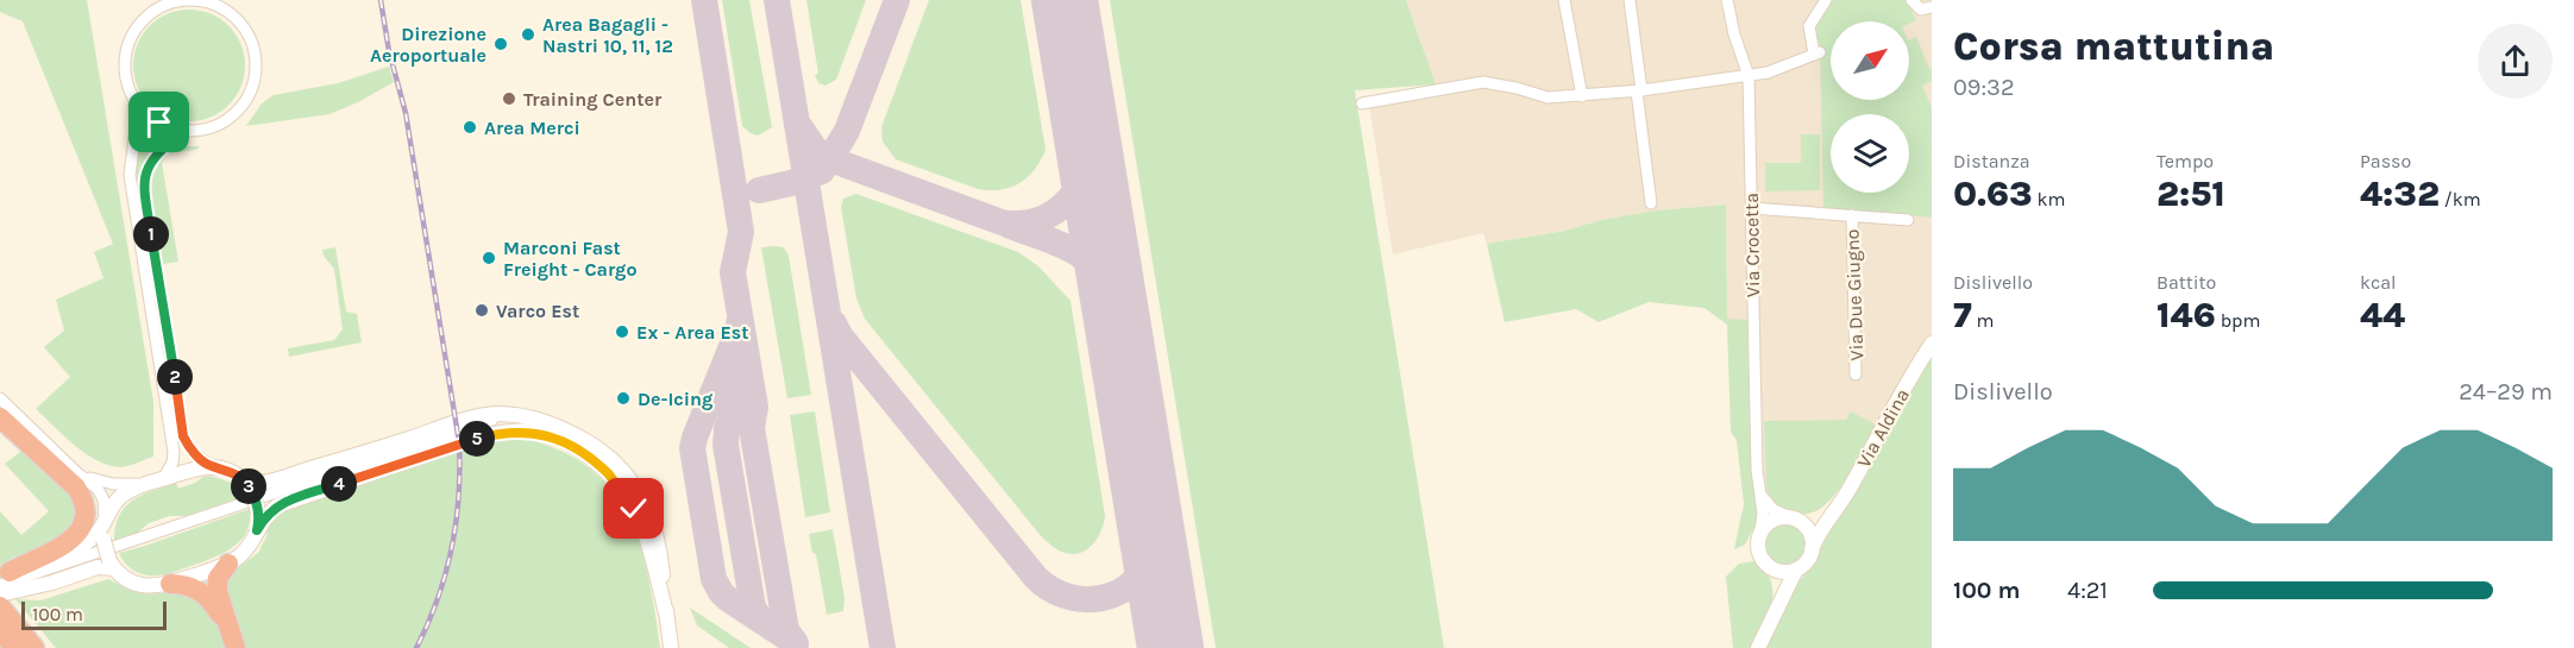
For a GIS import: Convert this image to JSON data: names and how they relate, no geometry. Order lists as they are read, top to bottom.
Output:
{
  "streets": {
    "street": ["Via Crocetta", "Via Due Giugno", "Via Aldina"]
  },
  "crossings": [
    ["Via Crocetta", "Via Due Giugno"],
    ["Via Crocetta", "Via Aldina"]
  ],
  "places": [
    "Area Bagagli - Nastri 10, 11, 12",
    "Direzione Aeroportuale",
    "Training Center",
    "Area Merci",
    "Marconi Fast Freight - Cargo",
    "Varco Est",
    "Ex - Area Est",
    "De-Icing"
  ],
  "scale_bar": "100 m",
  "north": "top right",
  "page": {
    "heading": ["Corsa mattutina", "09:32"],
    "stats": [
      ["Distanza", "0.63 km"],
      ["Tempo", "2:51"],
      ["Passo", "4:32 /km"],
      ["Dislivello", "7 m"],
      ["Battito", "146 bpm"],
      ["kcal", "44"]
    ],
    "pins": [
      "1",
      "2",
      "5",
      "4",
      "3"
    ],
    "chart": ["Dislivello", "24–29 m"],
    "list": [
      {
        "name": "100 m",
        "note": "4:21"
      }
    ],
    "scale": "100 m"
  }
}
